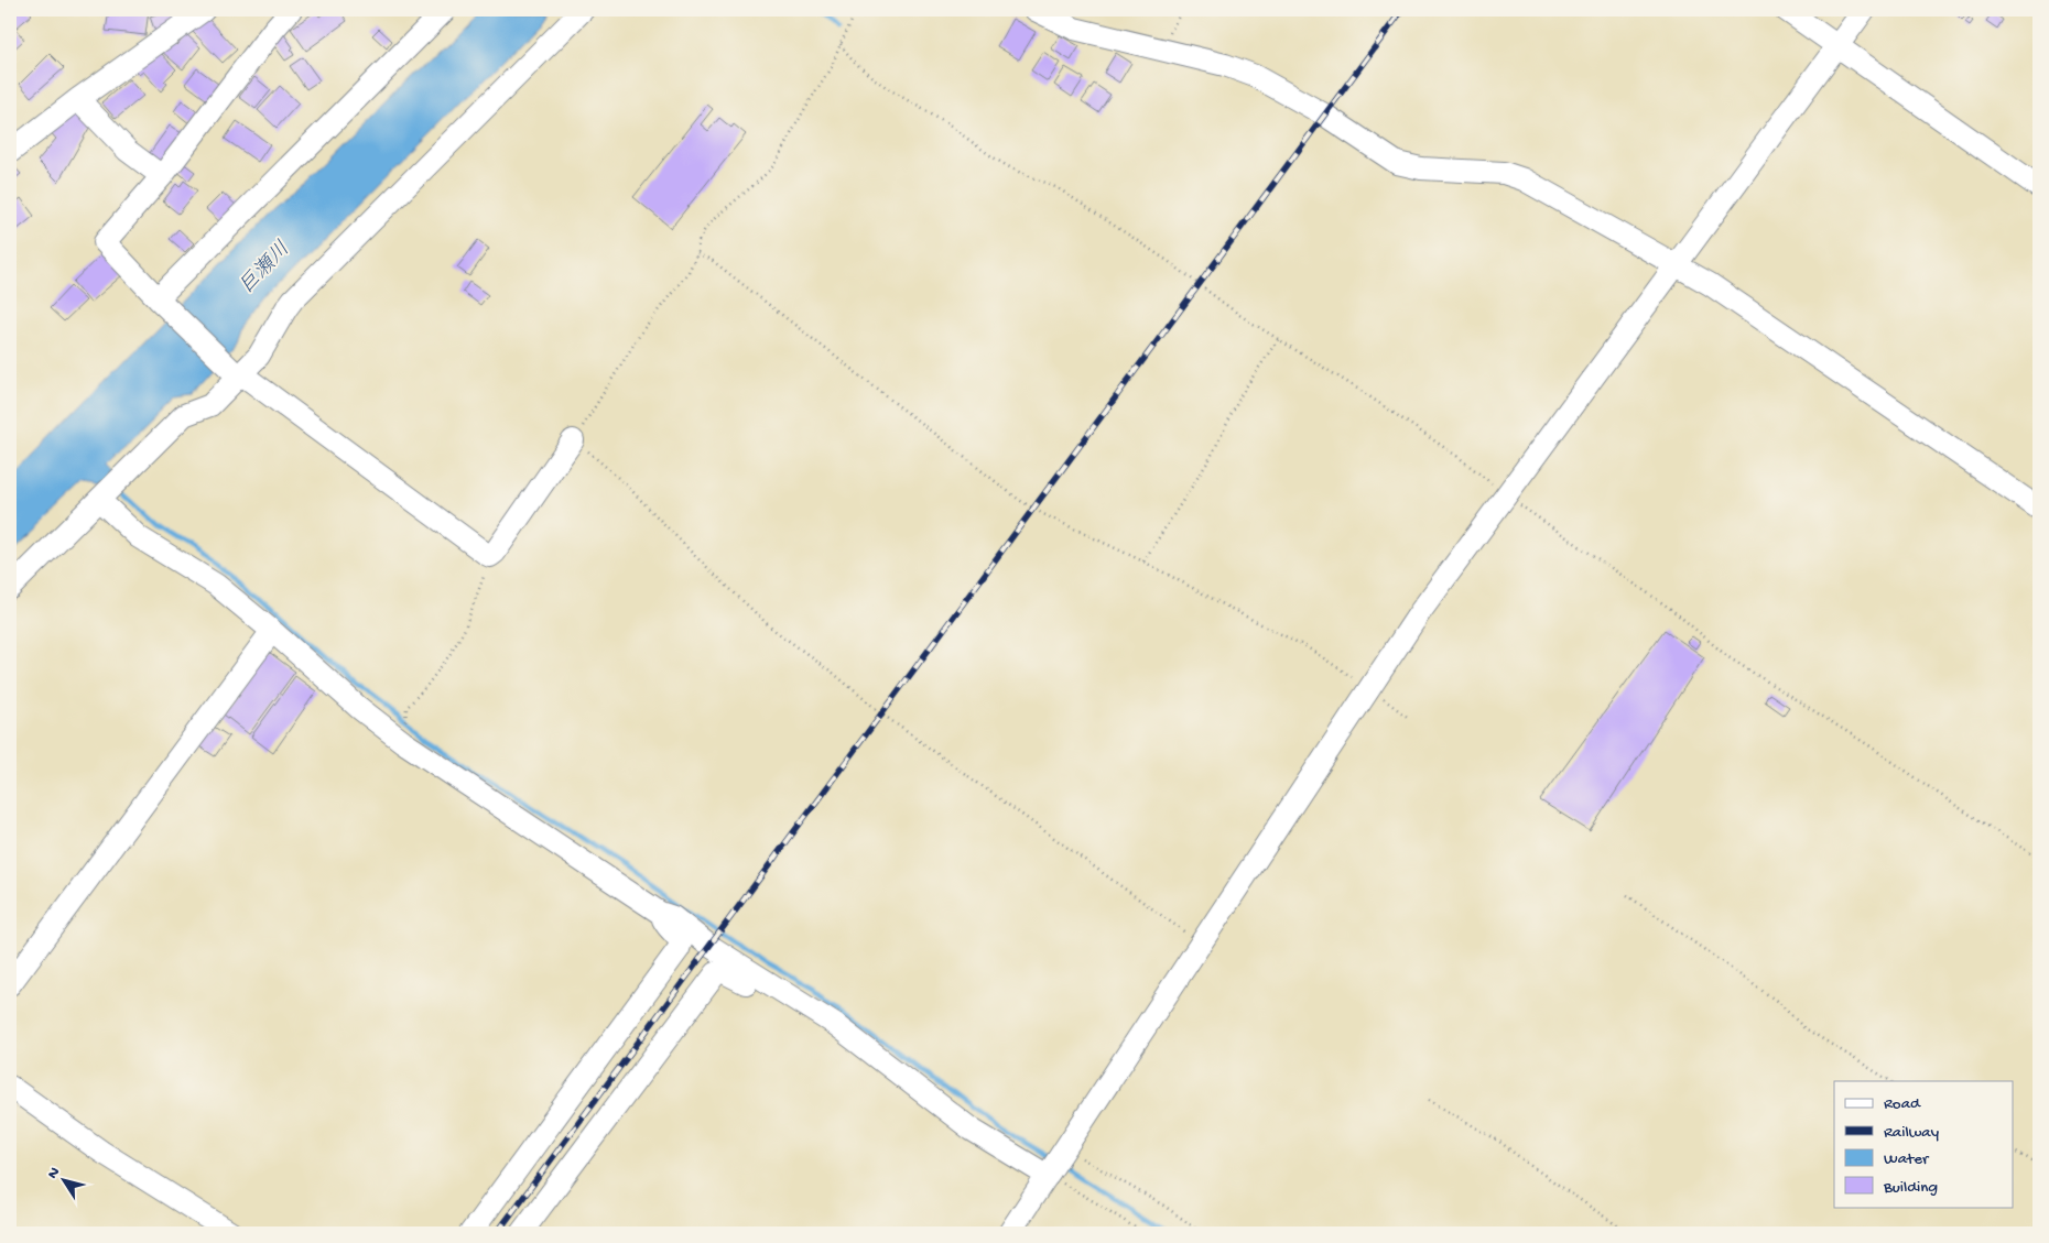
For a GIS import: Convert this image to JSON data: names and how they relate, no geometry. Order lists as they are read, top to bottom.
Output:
{
  "water": ["巨瀬川"],
  "legend": [
    "Road",
    "Railway",
    "Water",
    "Building"
  ],
  "north": "top left"
}
